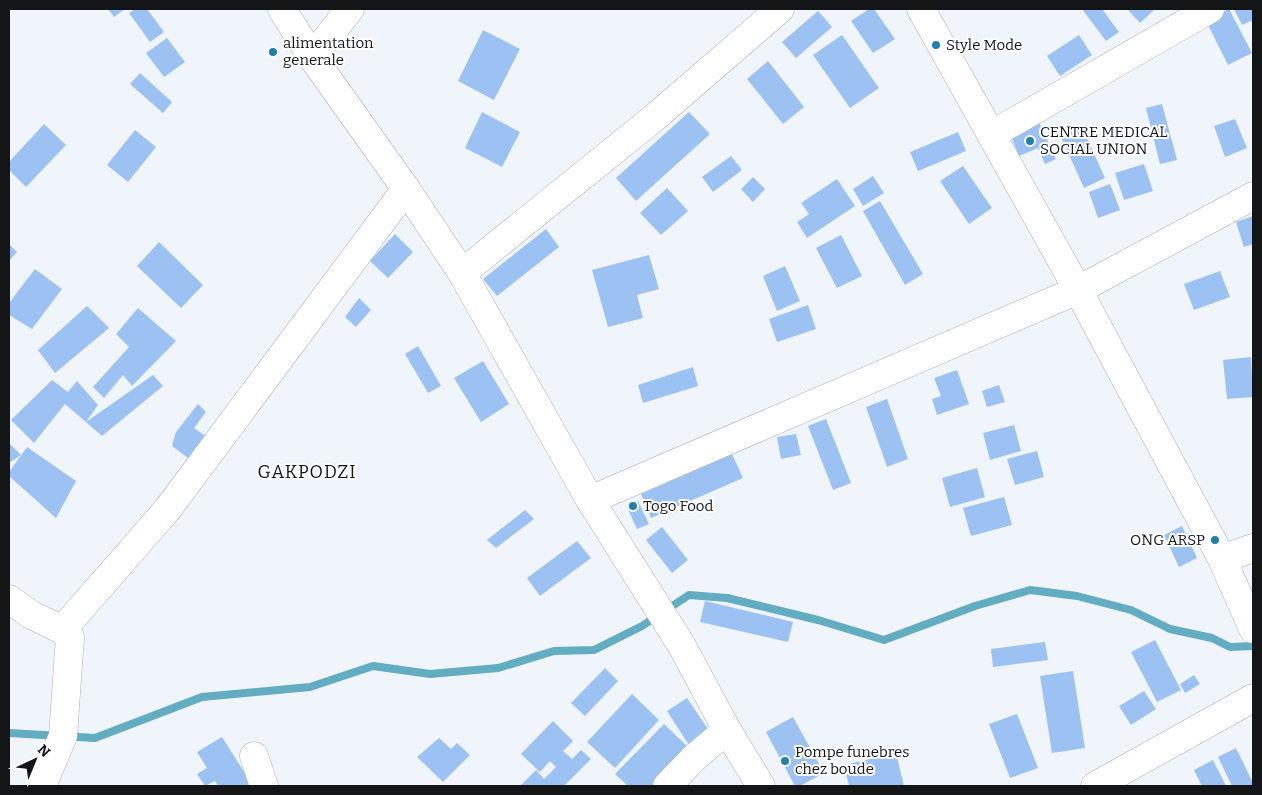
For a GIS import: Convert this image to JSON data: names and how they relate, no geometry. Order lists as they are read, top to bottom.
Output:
{
  "districts": ["GAKPODZI"],
  "places": [
    "Style Mode",
    "alimentation generale",
    "CENTRE MEDICAL SOCIAL UNION",
    "Togo Food",
    "ONG ARSP",
    "Pompe funebres chez boude"
  ],
  "north": "top right"
}
